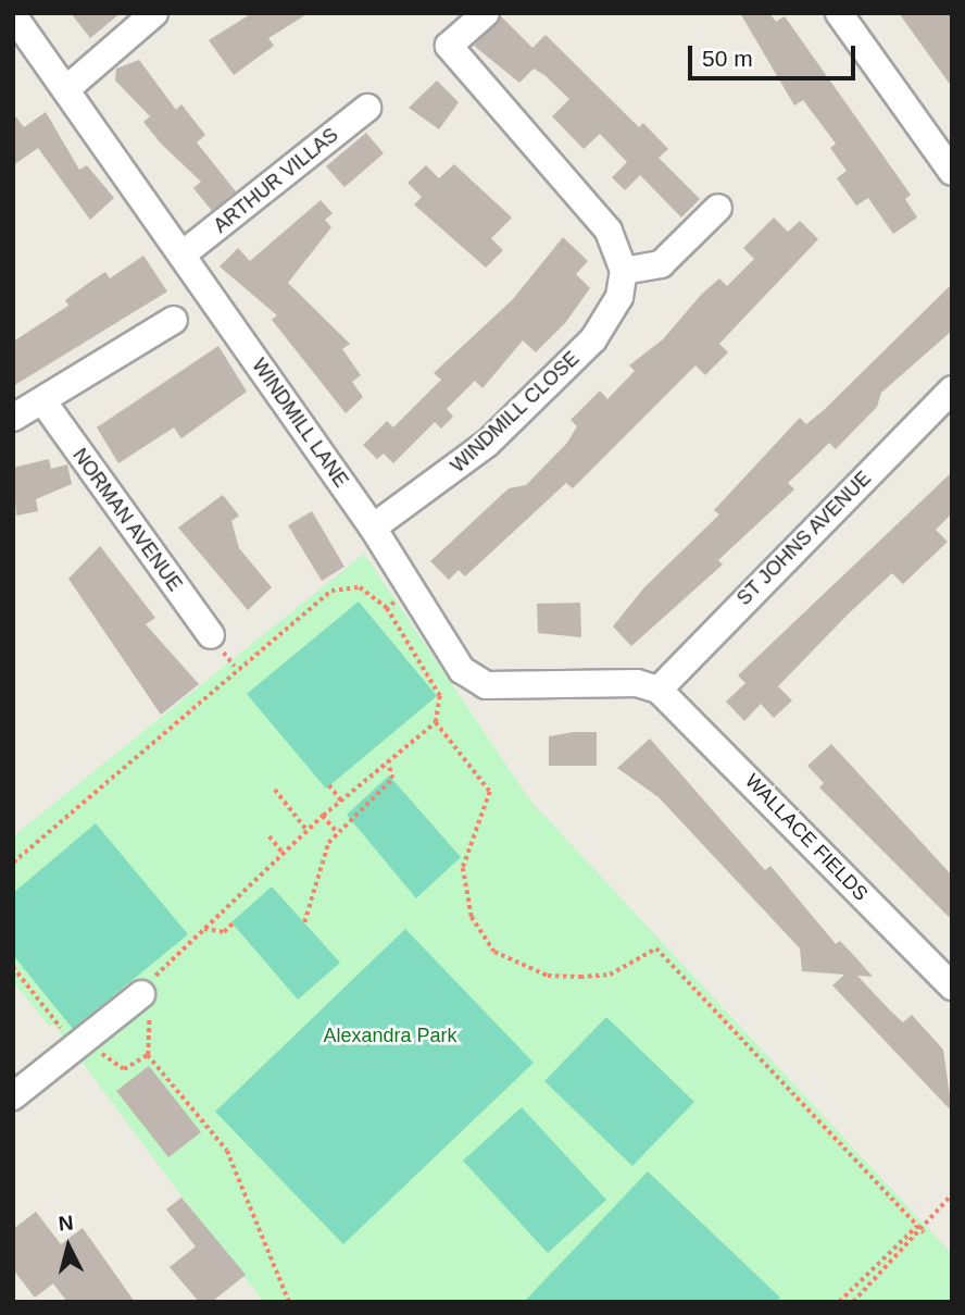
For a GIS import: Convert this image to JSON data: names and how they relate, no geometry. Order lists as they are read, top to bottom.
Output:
{
  "streets": {
    "street": [
      "ARTHUR VILLAS",
      "WINDMILL CLOSE",
      "WINDMILL LANE",
      "NORMAN AVENUE",
      "ST JOHNS AVENUE",
      "WALLACE FIELDS"
    ]
  },
  "crossings": [
    ["ARTHUR VILLAS", "WINDMILL LANE"],
    ["WINDMILL CLOSE", "WINDMILL LANE"],
    ["WINDMILL LANE", "ST JOHNS AVENUE"],
    ["WINDMILL LANE", "WALLACE FIELDS"],
    ["ST JOHNS AVENUE", "WALLACE FIELDS"]
  ],
  "parks": ["Alexandra Park"],
  "scale_bar": "50 m",
  "north": "top"
}
